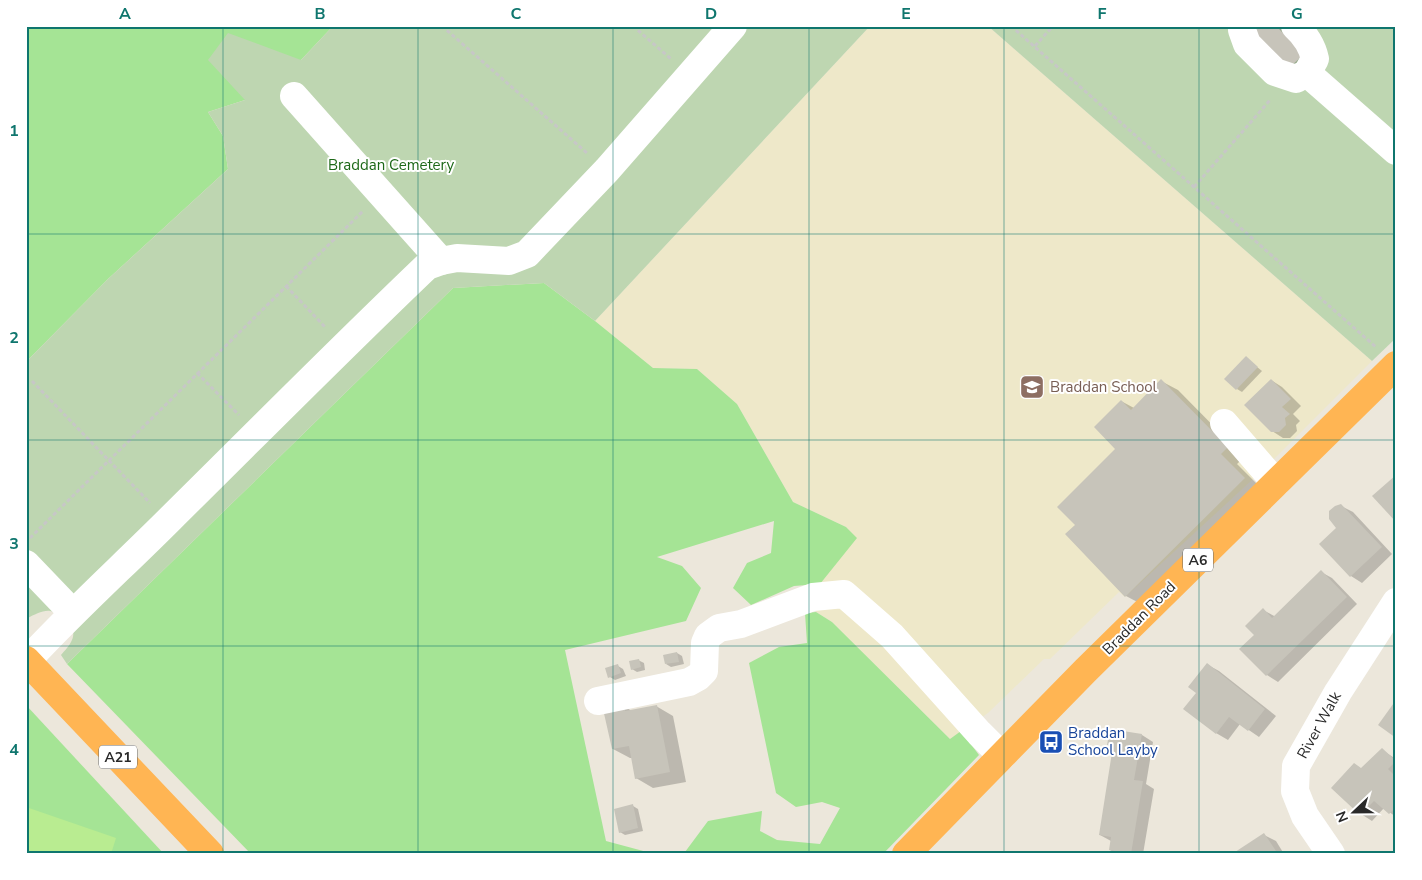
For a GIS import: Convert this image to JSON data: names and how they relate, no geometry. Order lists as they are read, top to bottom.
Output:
{
  "streets": {
    "highway": ["A6", "Braddan Road", "A21"],
    "street": ["River Walk"]
  },
  "parks": ["Braddan Cemetery"],
  "places": {
    "school or university": ["Braddan School"],
    "bus stop": ["Braddan School Layby"]
  },
  "north": "left",
  "grid": {
    "columns": [
      "A",
      "B",
      "C",
      "D",
      "E",
      "F",
      "G"
    ],
    "rows": [
      "1",
      "2",
      "3",
      "4"
    ]
  }
}
